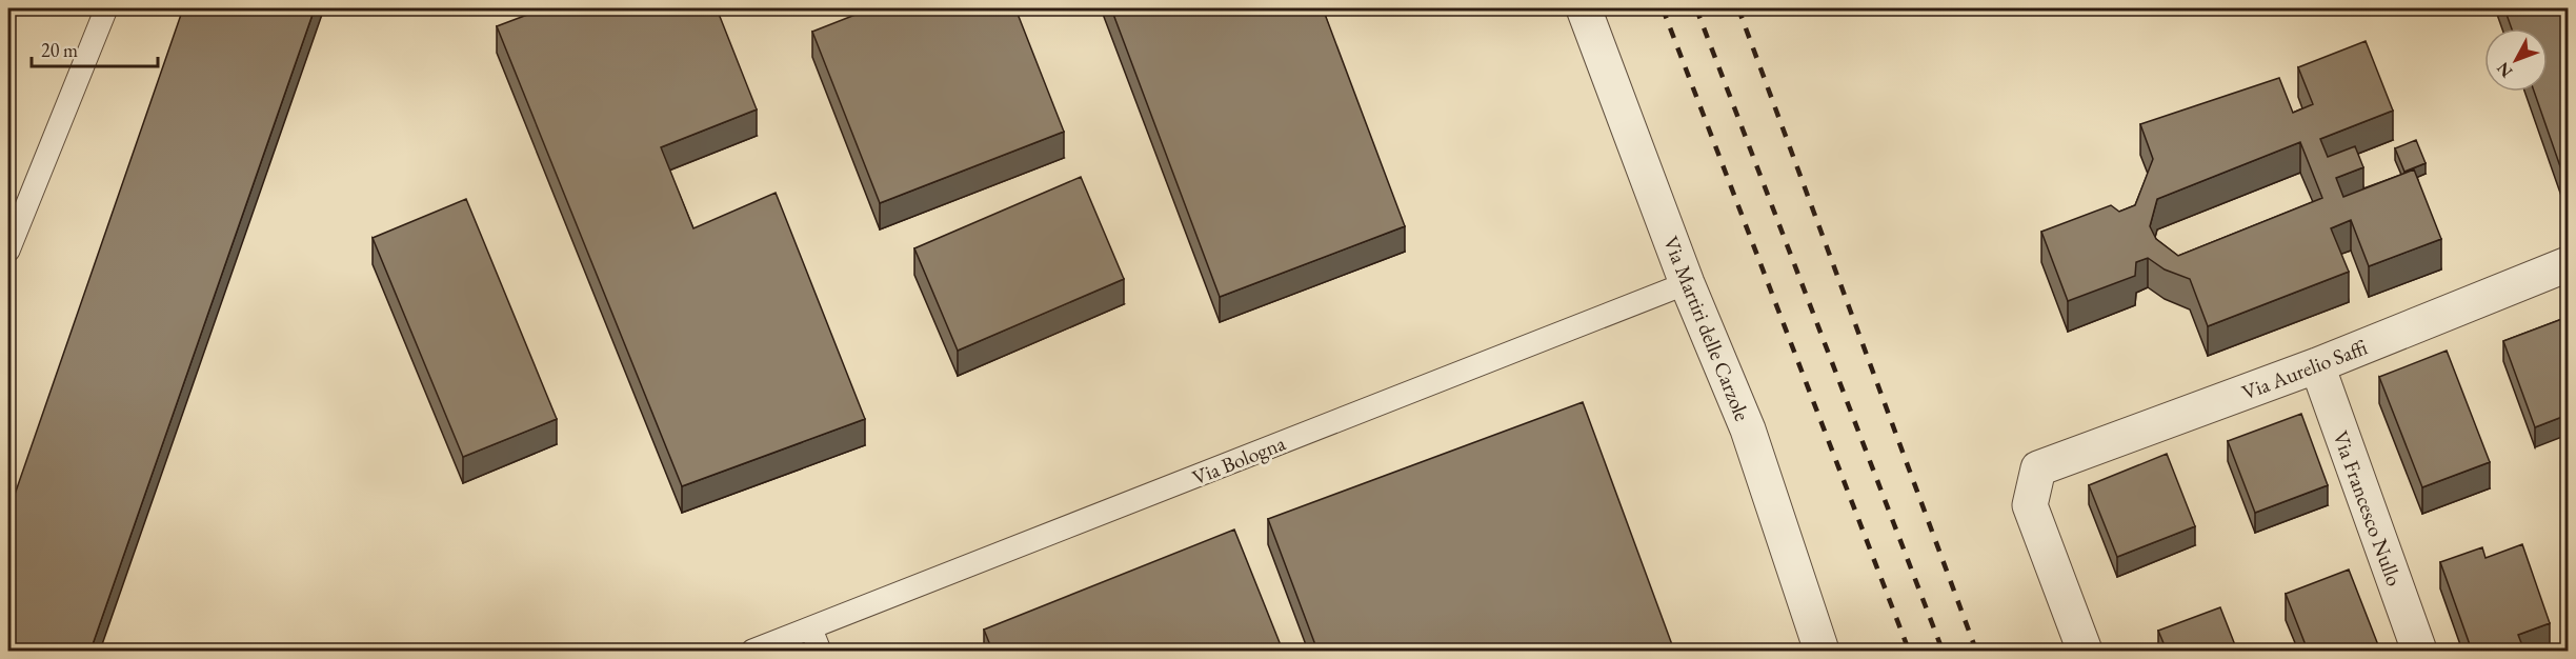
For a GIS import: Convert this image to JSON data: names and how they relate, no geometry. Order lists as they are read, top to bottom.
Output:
{
  "streets": {
    "street": ["Via Martiri delle Carzole", "Via Aurelio Saffi", "Via Francesco Nullo"],
    "lane": ["Via Bologna"]
  },
  "crossings": [
    ["Via Martiri delle Carzole", "Via Bologna"],
    ["Via Aurelio Saffi", "Via Francesco Nullo"]
  ],
  "scale_bar": "20 m",
  "north": "bottom left"
}
